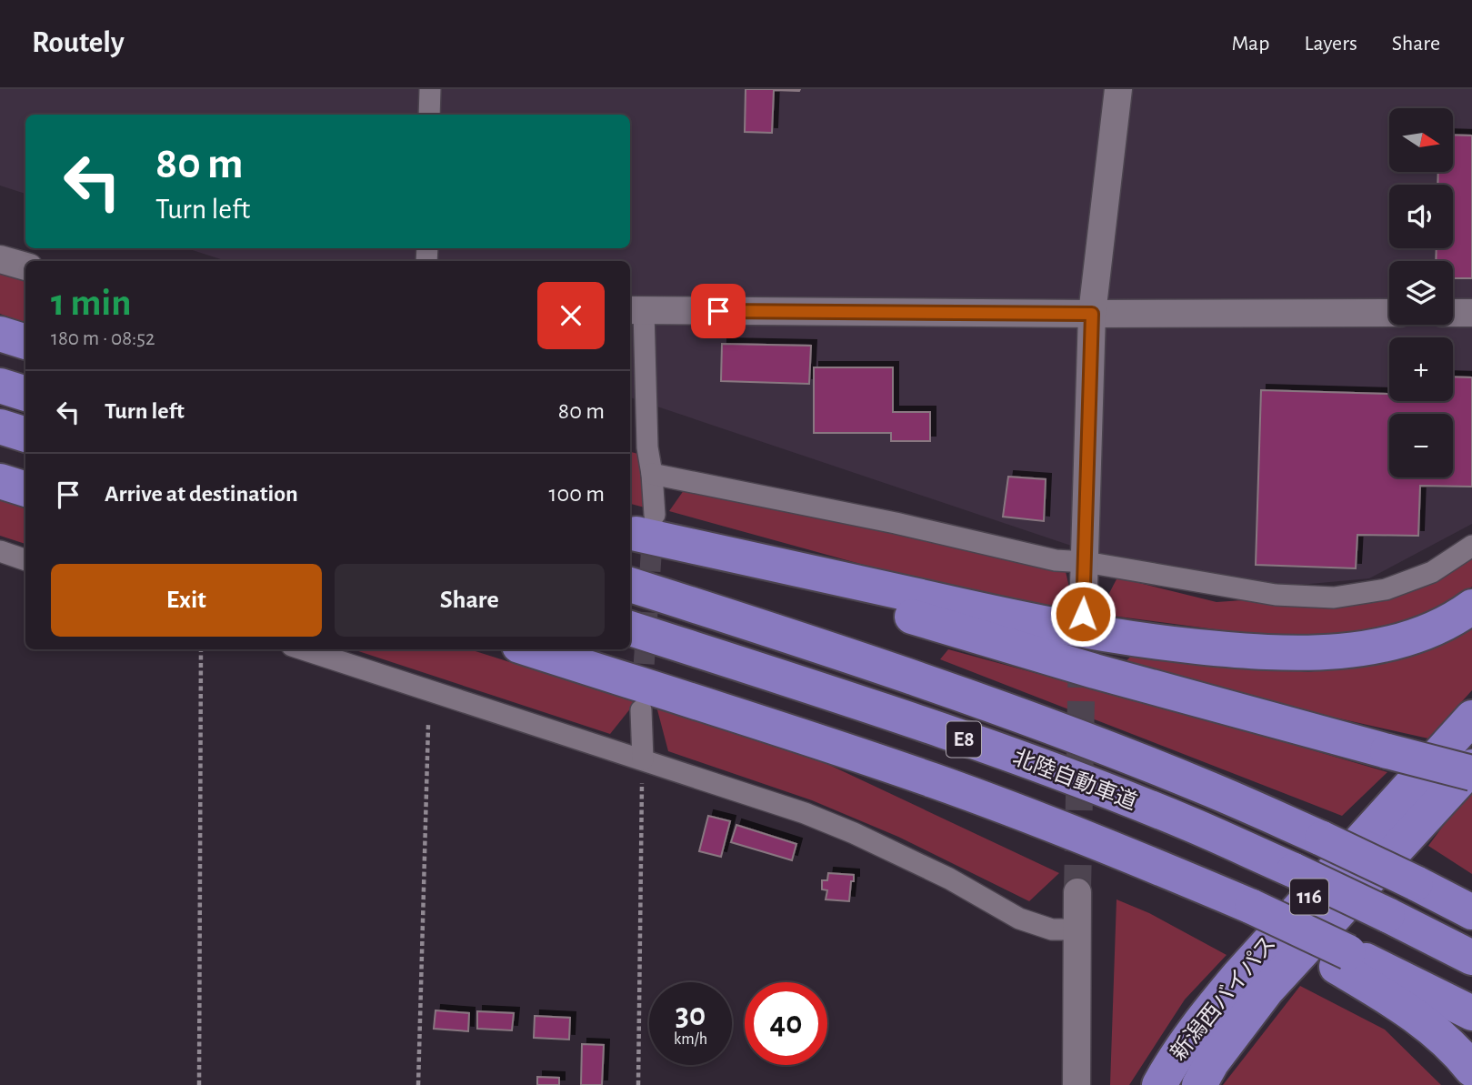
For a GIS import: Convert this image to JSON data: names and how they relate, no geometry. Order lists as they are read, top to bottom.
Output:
{
  "streets": {
    "highway": [
      "E8",
      "北陸自動車道",
      "116",
      "新潟西バイパス"
    ]
  },
  "north": "right",
  "page": {
    "header": "Routely",
    "nav": ["Map", "Layers", "Share"],
    "map_buttons": ["+", "−"],
    "turn": ["80 m", "Turn left"],
    "heading": ["1 min", "180 m · 08:52"],
    "list": [
      {
        "name": "Turn left",
        "value": "80 m"
      },
      {
        "name": "Arrive at destination",
        "value": "100 m"
      }
    ],
    "buttons": ["Exit", "Share"],
    "speed": "30 km/h",
    "limit": "40"
  }
}
